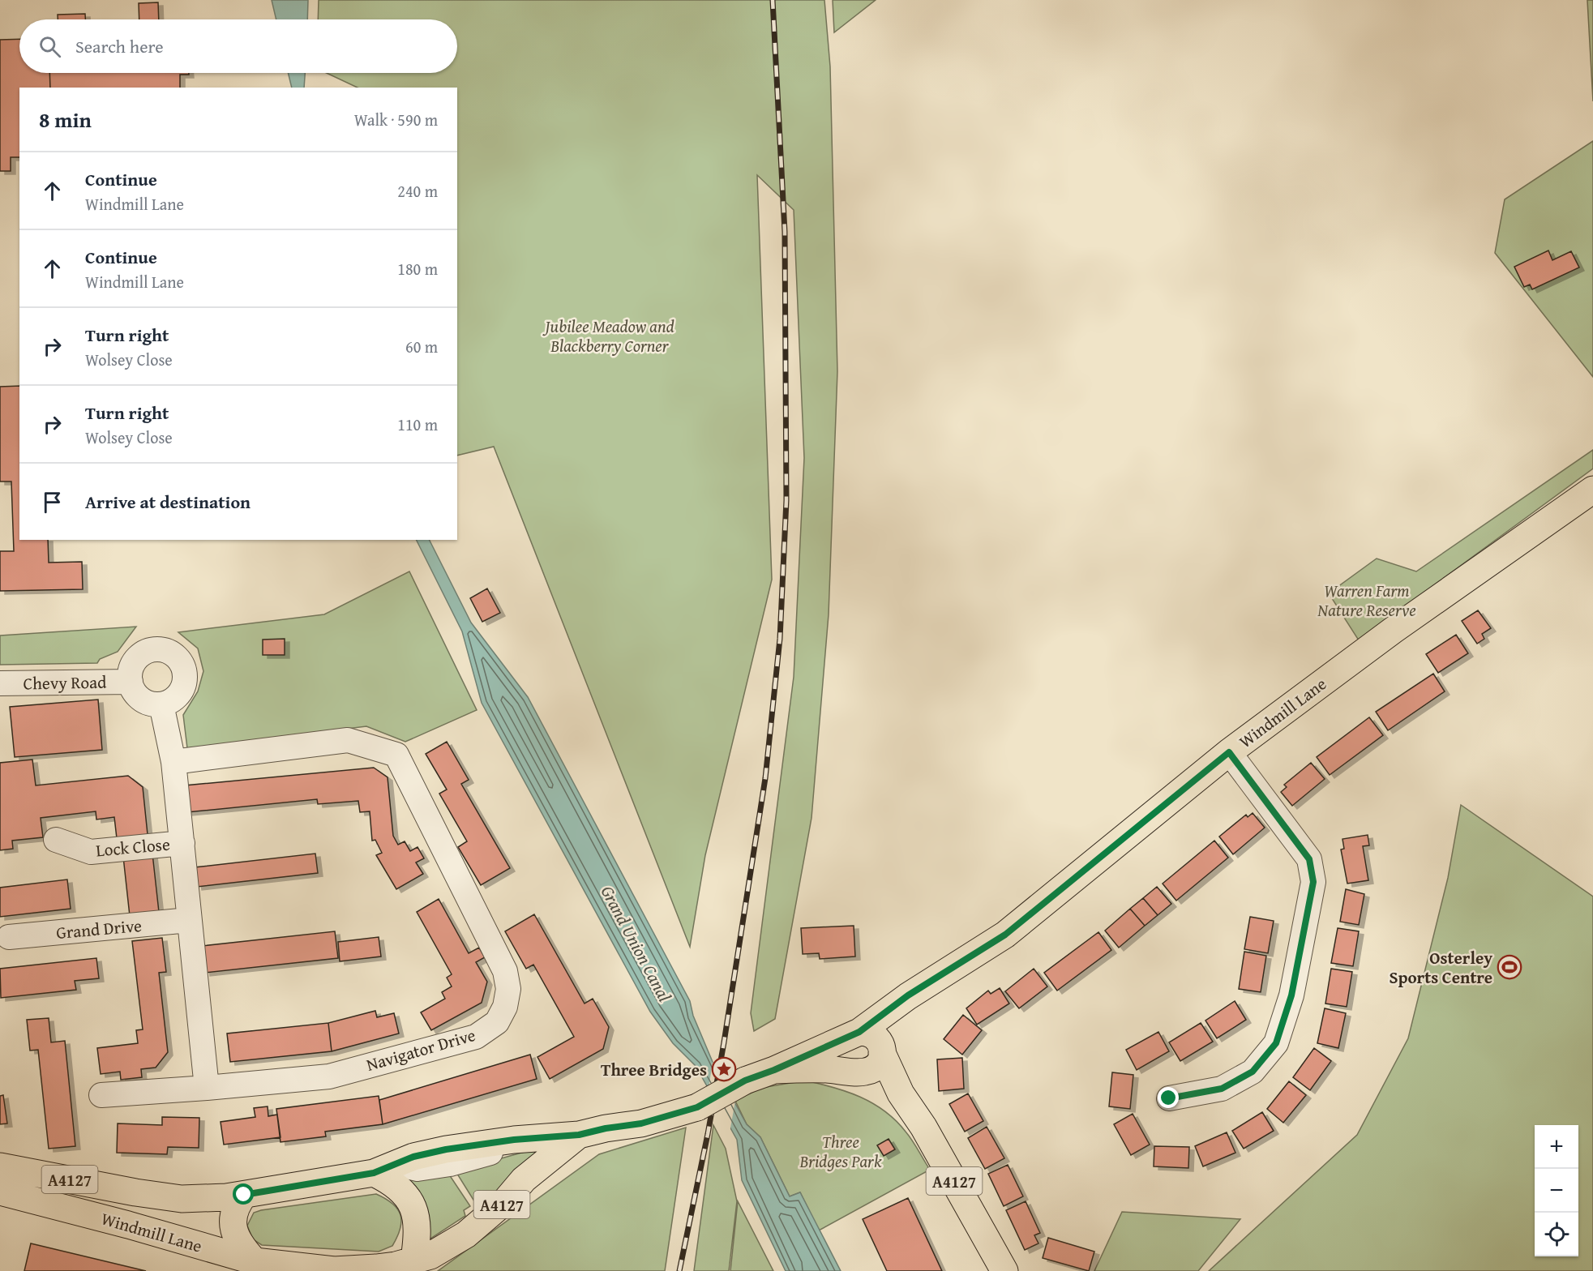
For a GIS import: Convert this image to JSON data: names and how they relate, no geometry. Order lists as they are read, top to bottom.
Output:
{
  "streets": {
    "main road": ["Windmill Lane", "A4127"],
    "street": [
      "Chevy Road",
      "Lock Close",
      "Grand Drive",
      "Navigator Drive"
    ]
  },
  "crossings": [
    ["Windmill Lane", "A4127"]
  ],
  "water": ["Grand Union Canal"],
  "parks": ["Jubilee Meadow and Blackberry Corner", "Warren Farm Nature Reserve", "Three Bridges Park"],
  "places": {
    "sports": ["Osterley Sports Centre"],
    "place": ["Three Bridges"]
  },
  "page": {
    "search": "Search here",
    "heading": ["8 min", "Walk · 590 m"],
    "list": [
      ["Continue", "Windmill Lane", "240 m"],
      ["Continue", "Windmill Lane", "180 m"],
      ["Turn right", "Wolsey Close", "60 m"],
      ["Turn right", "Wolsey Close", "110 m"],
      "Arrive at destination"
    ],
    "map_buttons": ["+", "−"]
  }
}
